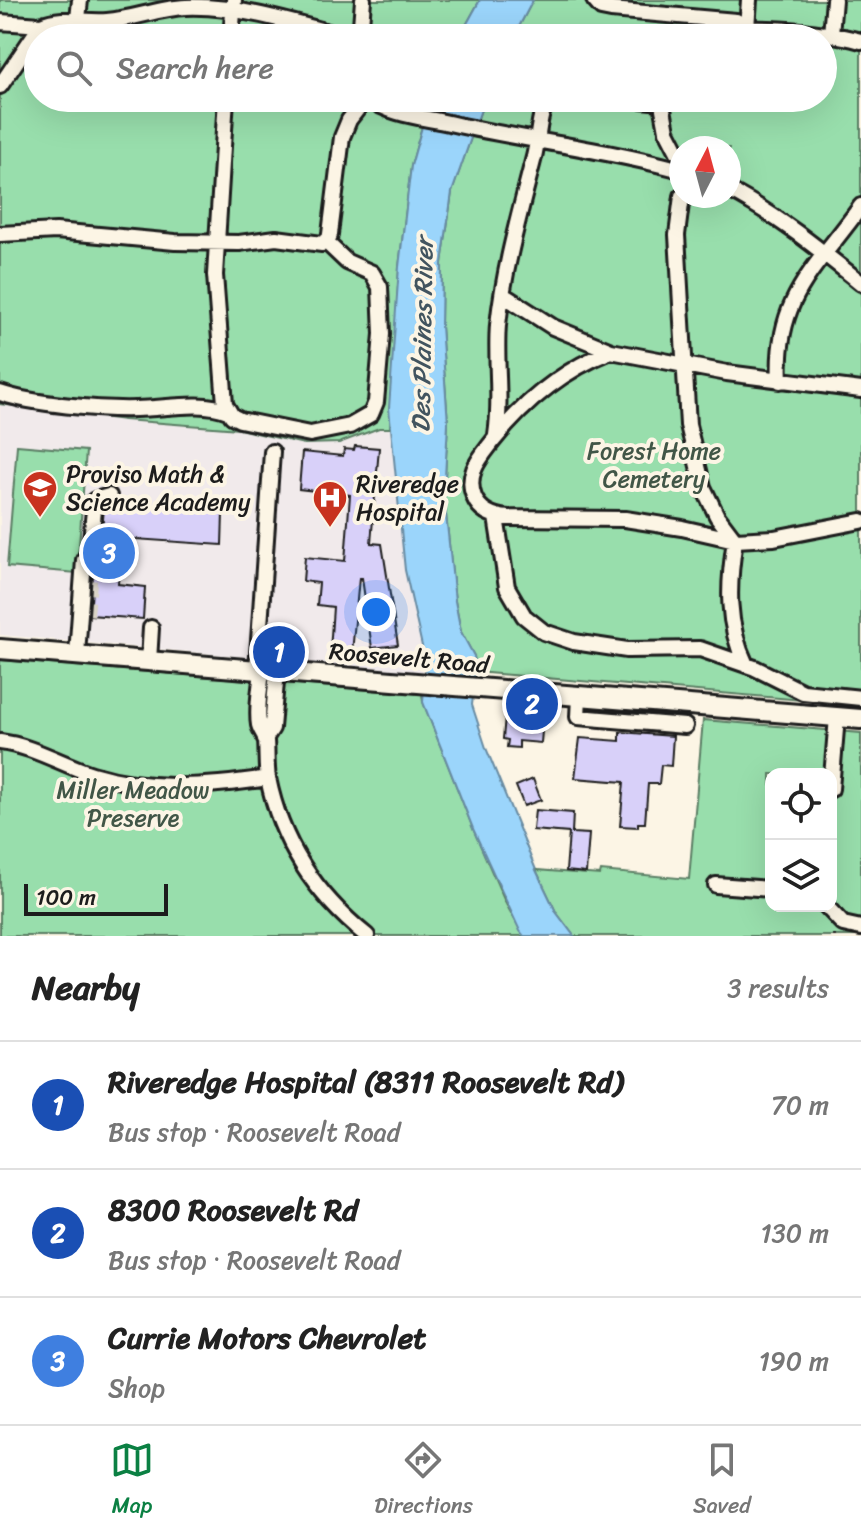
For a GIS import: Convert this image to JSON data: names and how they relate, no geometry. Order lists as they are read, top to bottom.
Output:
{
  "streets": {
    "main road": ["Roosevelt Road"]
  },
  "water": ["Des Plaines River"],
  "parks": ["Forest Home Cemetery", "Miller Meadow Preserve"],
  "places": {
    "school or university": ["Proviso Math & Science Academy"],
    "hospital": ["Riveredge Hospital"]
  },
  "scale_bar": "100 m",
  "north": "top",
  "page": {
    "search": "Search here",
    "pins": ["3", "1", "2"],
    "scale": "100 m",
    "heading": ["Nearby", "3 results"],
    "list": [
      {
        "mark": "1",
        "name": "Riveredge Hospital (8311 Roosevelt Rd)",
        "note": "Bus stop · Roosevelt Road",
        "value": "70 m"
      },
      {
        "mark": "2",
        "name": "8300 Roosevelt Rd",
        "note": "Bus stop · Roosevelt Road",
        "value": "130 m"
      },
      {
        "mark": "3",
        "name": "Currie Motors Chevrolet",
        "note": "Shop",
        "value": "190 m"
      }
    ],
    "nav": ["Map", "Directions", "Saved"]
  }
}
